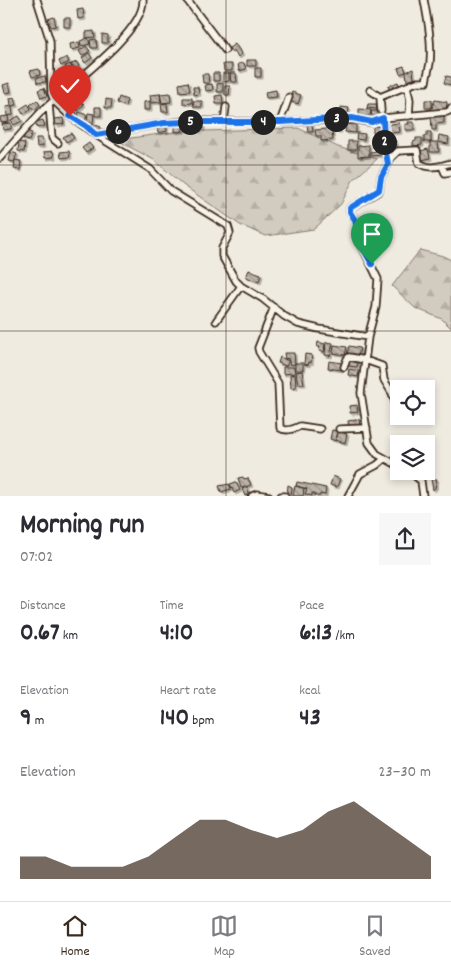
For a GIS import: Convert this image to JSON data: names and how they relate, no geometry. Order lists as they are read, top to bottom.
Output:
{
  "page": {
    "pins": [
      "3",
      "4",
      "5",
      "6",
      "2"
    ],
    "heading": ["Morning run", "07:02"],
    "stats": [
      ["Distance", "0.67 km"],
      ["Time", "4:10"],
      ["Pace", "6:13 /km"],
      ["Elevation", "9 m"],
      ["Heart rate", "140 bpm"],
      ["kcal", "43"]
    ],
    "chart": ["Elevation", "23–30 m"],
    "tabs": ["Home", "Map", "Saved"]
  }
}
